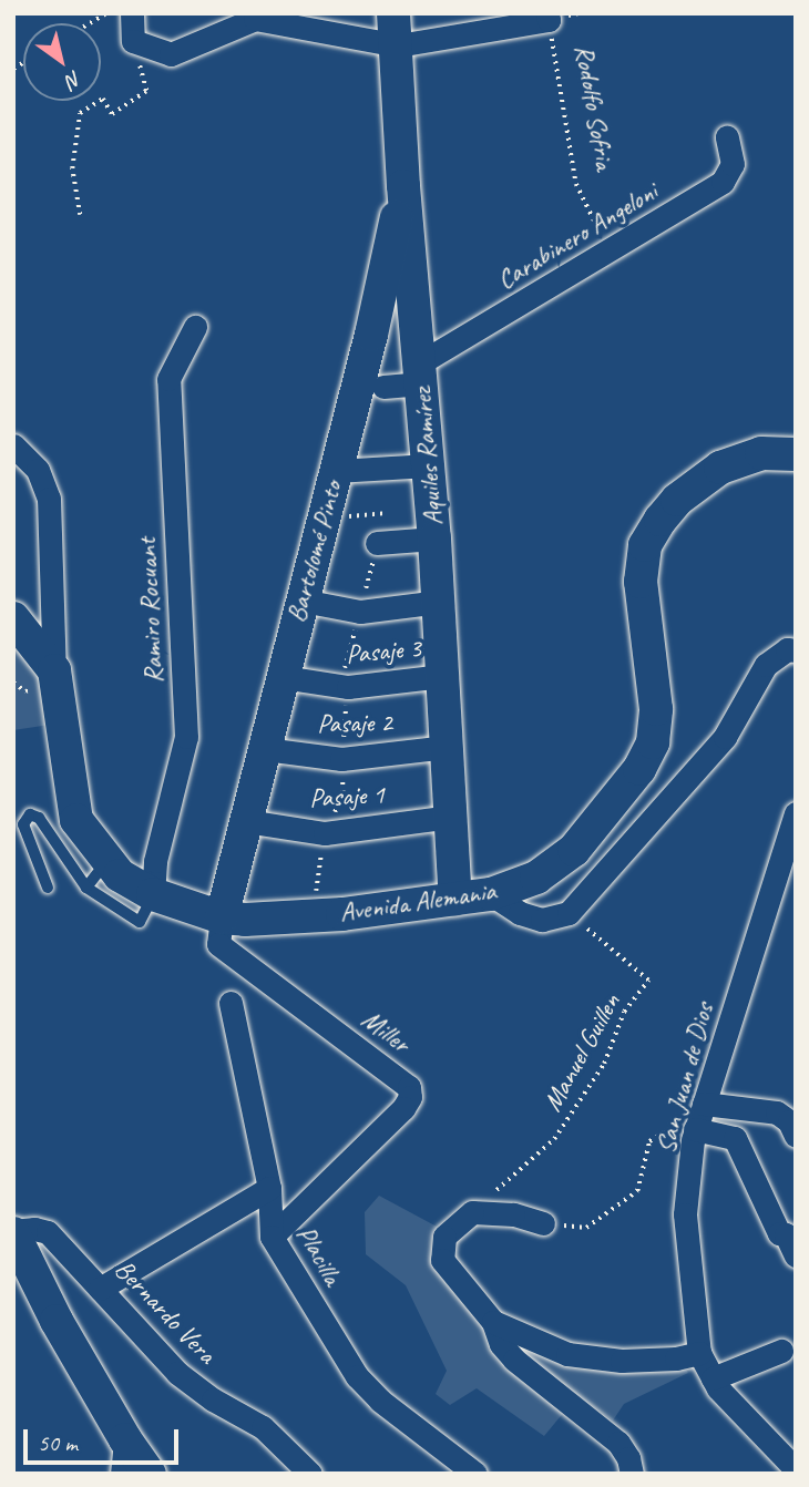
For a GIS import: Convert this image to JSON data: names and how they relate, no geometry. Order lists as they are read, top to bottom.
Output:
{
  "streets": {
    "street": [
      "Carabinero Angeloni",
      "Aquiles Ramírez",
      "Bartolomé Pinto",
      "Ramiro Rocuant",
      "Pasaje 3",
      "Pasaje 2",
      "Pasaje 1",
      "Avenida Alemania",
      "Miller",
      "San Juan de Dios",
      "Placilla",
      "Bernardo Vera"
    ],
    "path": ["Rodolfo Sofria", "Manuel Guillen"]
  },
  "crossings": [
    ["Rodolfo Sofria", "Carabinero Angeloni"],
    ["Carabinero Angeloni", "Aquiles Ramírez"],
    ["Aquiles Ramírez", "Bartolomé Pinto"],
    ["Aquiles Ramírez", "Pasaje 3"],
    ["Aquiles Ramírez", "Pasaje 2"],
    ["Aquiles Ramírez", "Pasaje 1"],
    ["Aquiles Ramírez", "Avenida Alemania"],
    ["Bartolomé Pinto", "Pasaje 3"],
    ["Bartolomé Pinto", "Pasaje 2"],
    ["Bartolomé Pinto", "Pasaje 1"],
    ["Bartolomé Pinto", "Avenida Alemania"],
    ["Bartolomé Pinto", "Miller"],
    ["Ramiro Rocuant", "Avenida Alemania"],
    ["Avenida Alemania", "Miller"],
    ["Miller", "Placilla"]
  ],
  "scale_bar": "50 m",
  "north": "bottom right"
}
